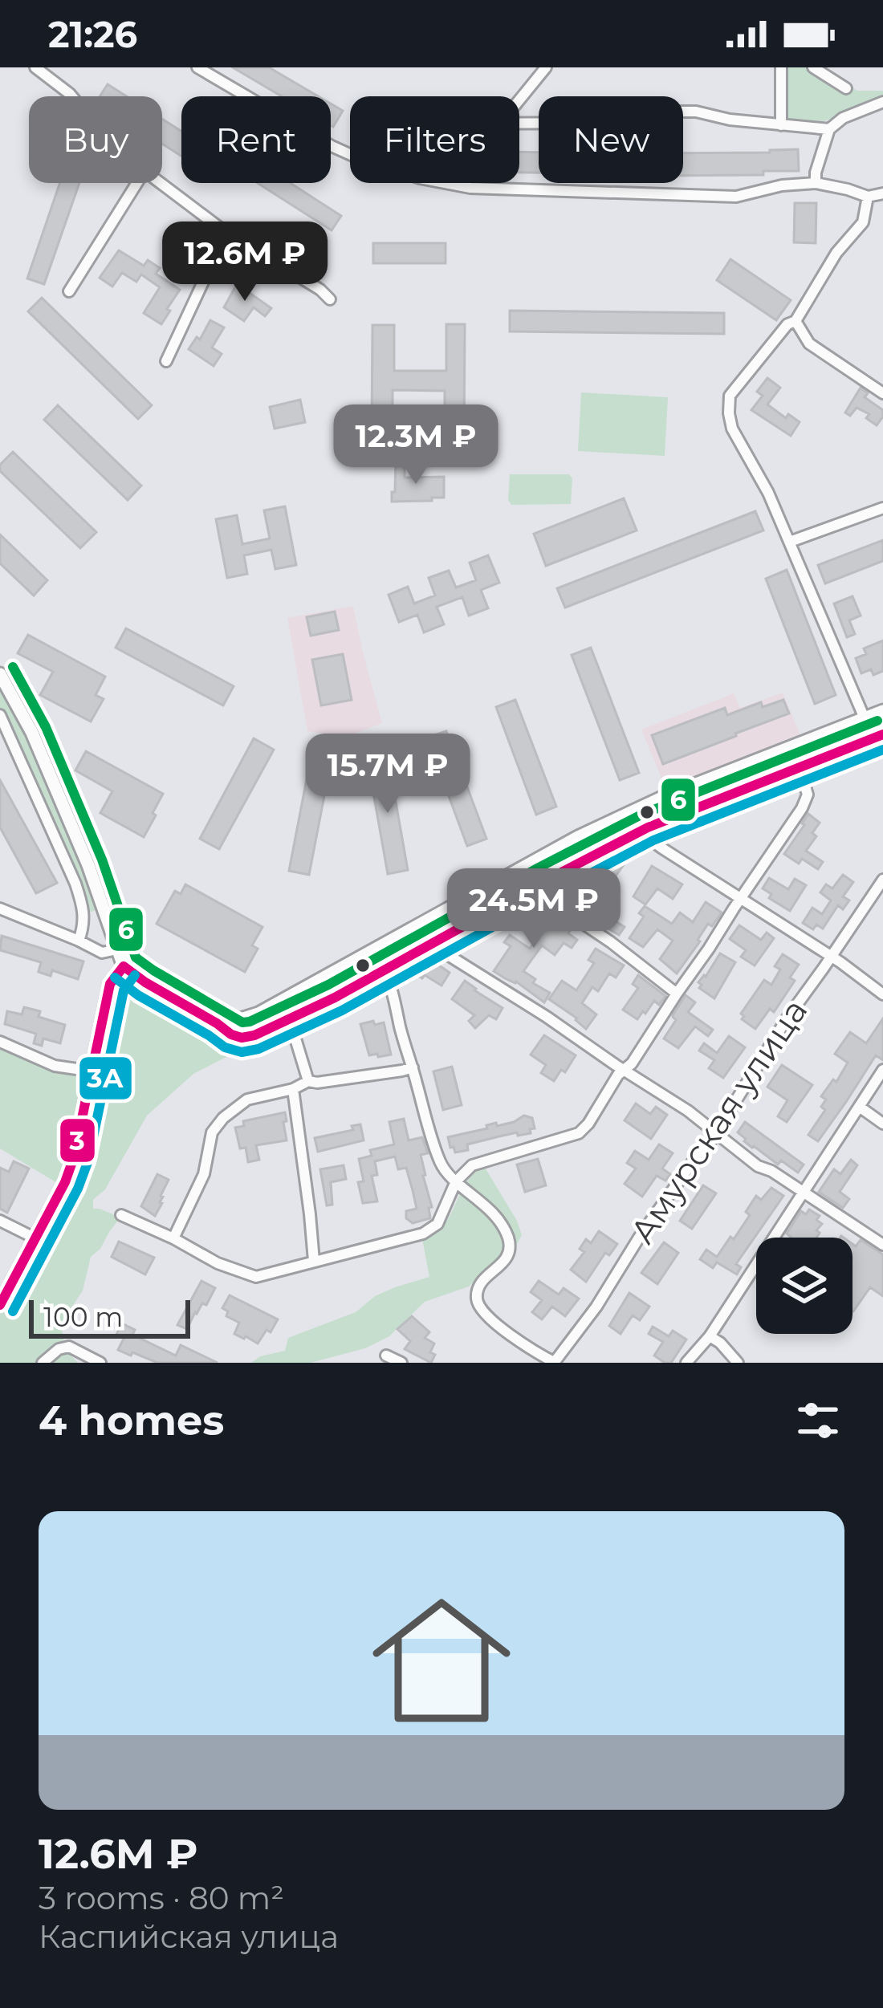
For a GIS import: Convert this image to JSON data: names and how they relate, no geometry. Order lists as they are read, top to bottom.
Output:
{
  "streets": {
    "street": ["Амурская улица"]
  },
  "lines": ["transit line 6", "transit line 3", "transit line 3А"],
  "scale_bar": "100 m",
  "page": {
    "status": "21:26",
    "chip": [
      "Buy",
      "Rent",
      "Filters",
      "New"
    ],
    "price": [
      "12.6M ₽",
      "12.3M ₽",
      "15.7M ₽",
      "24.5M ₽"
    ],
    "scale": "100 m",
    "heading": "4 homes",
    "list": [
      {
        "name": "12.6M ₽",
        "note": "3 rooms · 80 m² · Каспийская улица"
      }
    ]
  }
}
